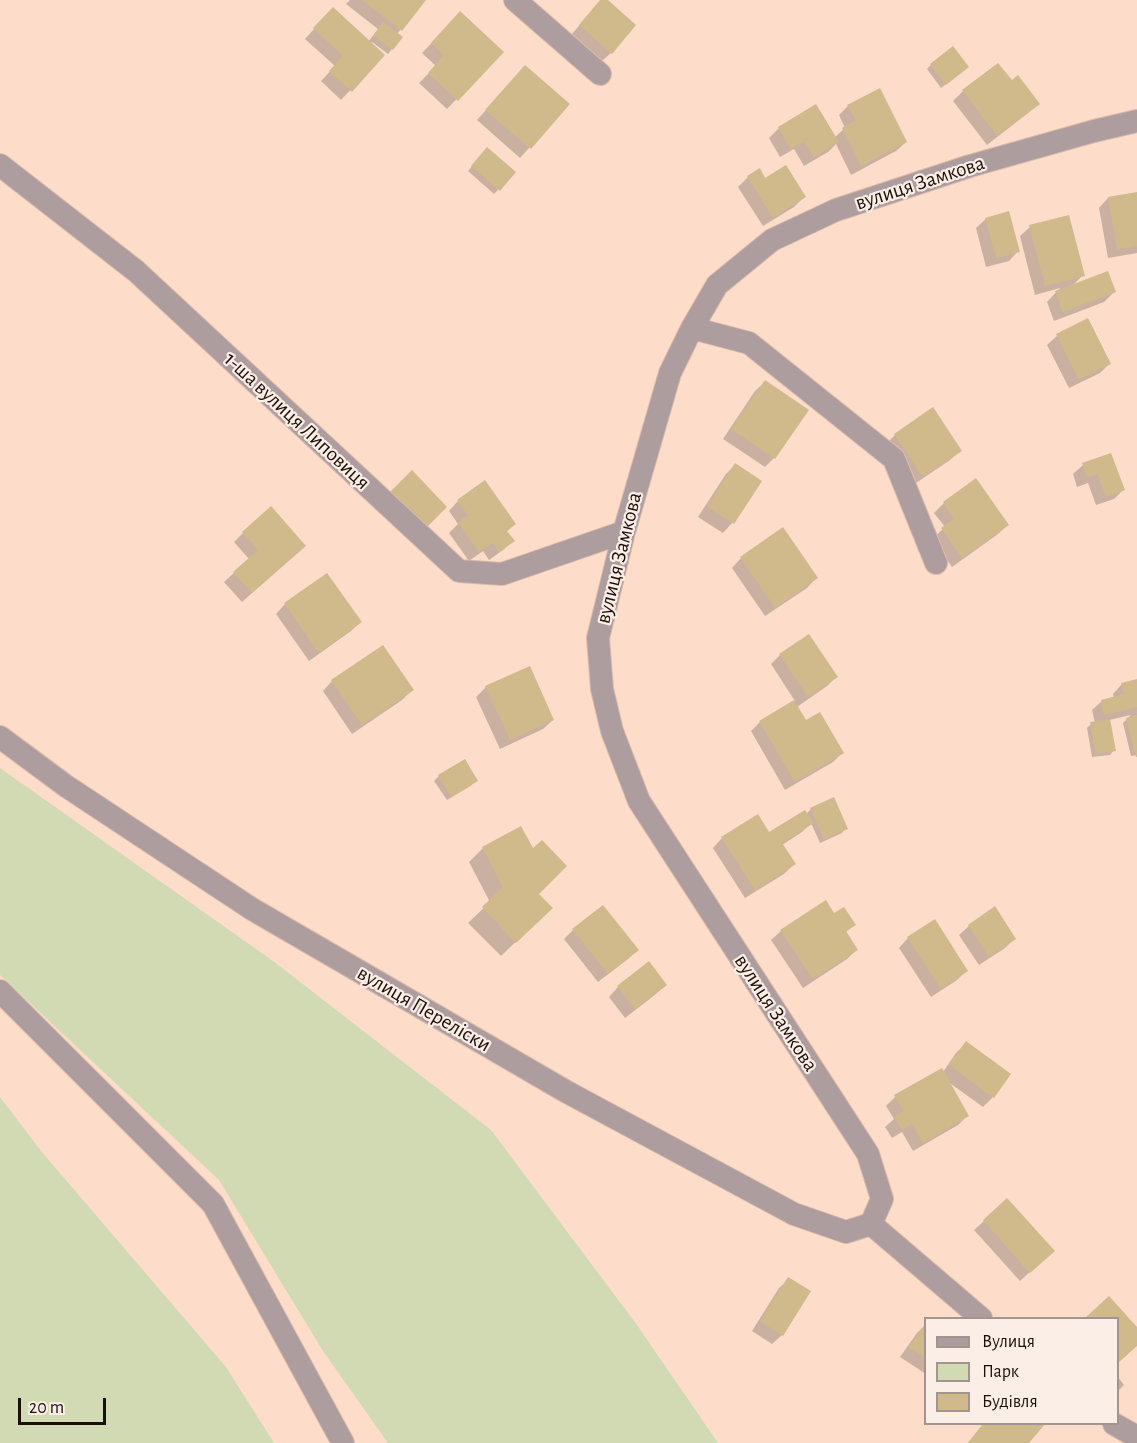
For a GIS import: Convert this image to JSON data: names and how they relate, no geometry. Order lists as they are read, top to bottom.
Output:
{
  "streets": {
    "street": ["вулиця Замкова", "1-ша вулиця Липовиця", "вулиця Переліски"]
  },
  "crossings": [
    ["вулиця Замкова", "1-ша вулиця Липовиця"],
    ["вулиця Замкова", "вулиця Переліски"]
  ],
  "legend": ["Вулиця", "Парк", "Будівля"],
  "scale_bar": "20 m"
}
